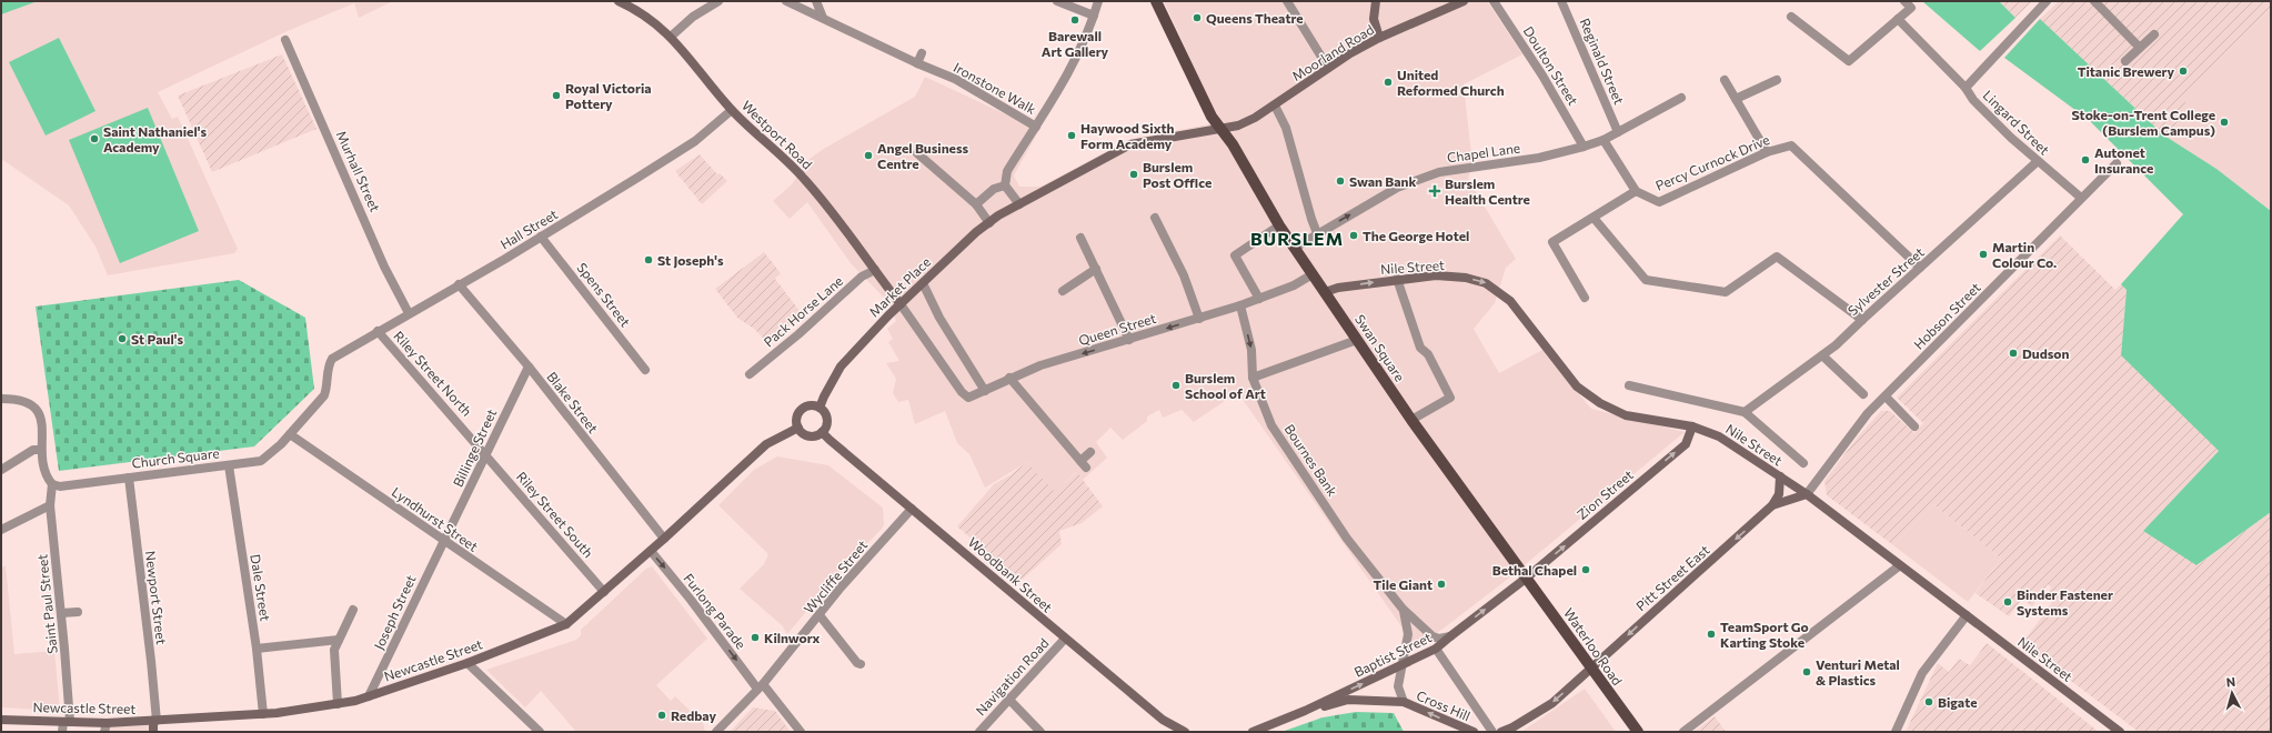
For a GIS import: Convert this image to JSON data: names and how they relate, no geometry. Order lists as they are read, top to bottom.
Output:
{
  "streets": {
    "main road": [
      "Moorland Road",
      "Westport Road",
      "Nile Street",
      "Market Place",
      "Swan Square",
      "Zion Street",
      "Woodbank Street",
      "Pitt Street East",
      "Waterloo Road",
      "Baptist Street",
      "Newcastle Street",
      "Cross Hill"
    ],
    "street": [
      "Reginald Street",
      "Doulton Street",
      "Ironstone Walk",
      "Lingard Street",
      "Chapel Lane",
      "Percy Curnock Drive",
      "Murhall Street",
      "Hall Street",
      "Sylvester Street",
      "Spens Street",
      "Pack Horse Lane",
      "Hobson Street",
      "Queen Street",
      "Riley Street North",
      "Blake Street",
      "Billinge Street",
      "Church Square",
      "Bournes Bank",
      "Riley Street South",
      "Lyndhurst Street",
      "Wycliffe Street",
      "Dale Street",
      "Newport Street",
      "Saint Paul Street",
      "Furlong Parade",
      "Joseph Street",
      "Navigation Road"
    ]
  },
  "crossings": [
    ["Moorland Road", "Market Place"],
    ["Moorland Road", "Swan Square"],
    ["Reginald Street", "Chapel Lane"],
    ["Doulton Street", "Chapel Lane"],
    ["Lingard Street", "Sylvester Street"],
    ["Lingard Street", "Hobson Street"],
    ["Westport Road", "Hall Street"],
    ["Westport Road", "Market Place"],
    ["Westport Road", "Pack Horse Lane"],
    ["Westport Road", "Queen Street"],
    ["Chapel Lane", "Swan Square"],
    ["Percy Curnock Drive", "Sylvester Street"],
    ["Murhall Street", "Hall Street"],
    ["Hall Street", "Spens Street"],
    ["Hall Street", "Riley Street North"],
    ["Hall Street", "Blake Street"],
    ["Hall Street", "Church Square"],
    ["Nile Street", "Hobson Street"],
    ["Nile Street", "Swan Square"],
    ["Nile Street", "Zion Street"],
    ["Nile Street", "Pitt Street East"],
    ["Market Place", "Queen Street"],
    ["Market Place", "Swan Square"],
    ["Market Place", "Woodbank Street"],
    ["Market Place", "Newcastle Street"],
    ["Hobson Street", "Pitt Street East"],
    ["Queen Street", "Swan Square"],
    ["Queen Street", "Bournes Bank"],
    ["Swan Square", "Zion Street"],
    ["Swan Square", "Waterloo Road"],
    ["Swan Square", "Baptist Street"],
    ["Riley Street North", "Billinge Street"],
    ["Riley Street North", "Riley Street South"],
    ["Blake Street", "Billinge Street"],
    ["Blake Street", "Newcastle Street"],
    ["Billinge Street", "Riley Street South"],
    ["Billinge Street", "Lyndhurst Street"],
    ["Billinge Street", "Joseph Street"],
    ["Church Square", "Lyndhurst Street"],
    ["Church Square", "Dale Street"],
    ["Church Square", "Newport Street"],
    ["Church Square", "Saint Paul Street"],
    ["Bournes Bank", "Baptist Street"],
    ["Bournes Bank", "Cross Hill"],
    ["Zion Street", "Waterloo Road"],
    ["Zion Street", "Baptist Street"],
    ["Riley Street South", "Newcastle Street"],
    ["Lyndhurst Street", "Joseph Street"],
    ["Lyndhurst Street", "Newcastle Street"],
    ["Woodbank Street", "Wycliffe Street"],
    ["Woodbank Street", "Newcastle Street"],
    ["Woodbank Street", "Navigation Road"],
    ["Wycliffe Street", "Furlong Parade"],
    ["Pitt Street East", "Waterloo Road"],
    ["Dale Street", "Newcastle Street"],
    ["Newport Street", "Newcastle Street"],
    ["Saint Paul Street", "Newcastle Street"],
    ["Furlong Parade", "Newcastle Street"],
    ["Joseph Street", "Newcastle Street"],
    ["Waterloo Road", "Baptist Street"],
    ["Baptist Street", "Cross Hill"]
  ],
  "one_way": [
    "Chapel Lane",
    "Nile Street",
    "Queen Street",
    "Zion Street",
    "Pitt Street East",
    "Furlong Parade",
    "Baptist Street",
    "Cross Hill"
  ],
  "districts": ["BURSLEM"],
  "places": {
    "other": [
      "Queens Theatre",
      "Barewall Art Gallery",
      "Titanic Brewery",
      "United Reformed Church",
      "Royal Victoria Pottery",
      "Stoke-on-Trent College (Burslem Campus)",
      "Haywood Sixth Form Academy",
      "Saint Nathaniel's Academy",
      "Angel Business Centre",
      "Autonet Insurance",
      "Burslem Post Office",
      "Swan Bank",
      "The George Hotel",
      "Martin Colour Co.",
      "St Joseph's",
      "St Paul's",
      "Dudson",
      "Burslem School of Art",
      "Bethal Chapel",
      "Tile Giant",
      "Binder Fastener Systems",
      "TeamSport Go Karting Stoke",
      "Kilnworx",
      "Venturi Metal & Plastics",
      "Bigate",
      "Redbay"
    ],
    "health": ["Burslem Health Centre"]
  },
  "north": "top"
}
